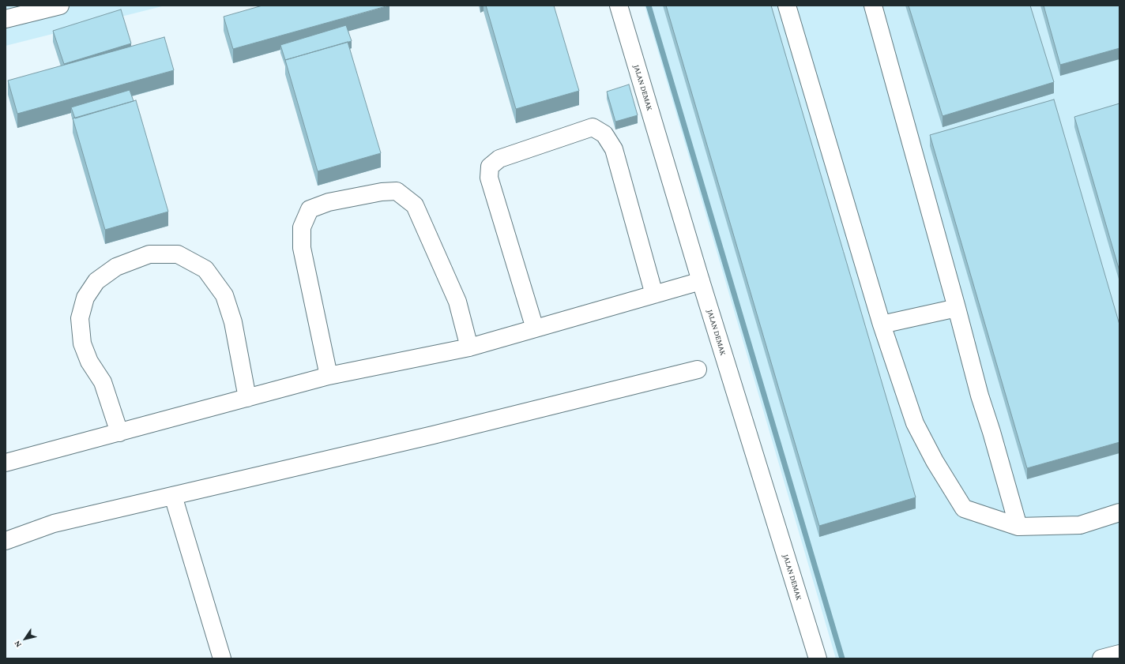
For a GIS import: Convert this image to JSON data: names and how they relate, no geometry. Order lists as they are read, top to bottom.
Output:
{
  "streets": {
    "main road": ["JALAN DEMAK"]
  },
  "north": "bottom left"
}
